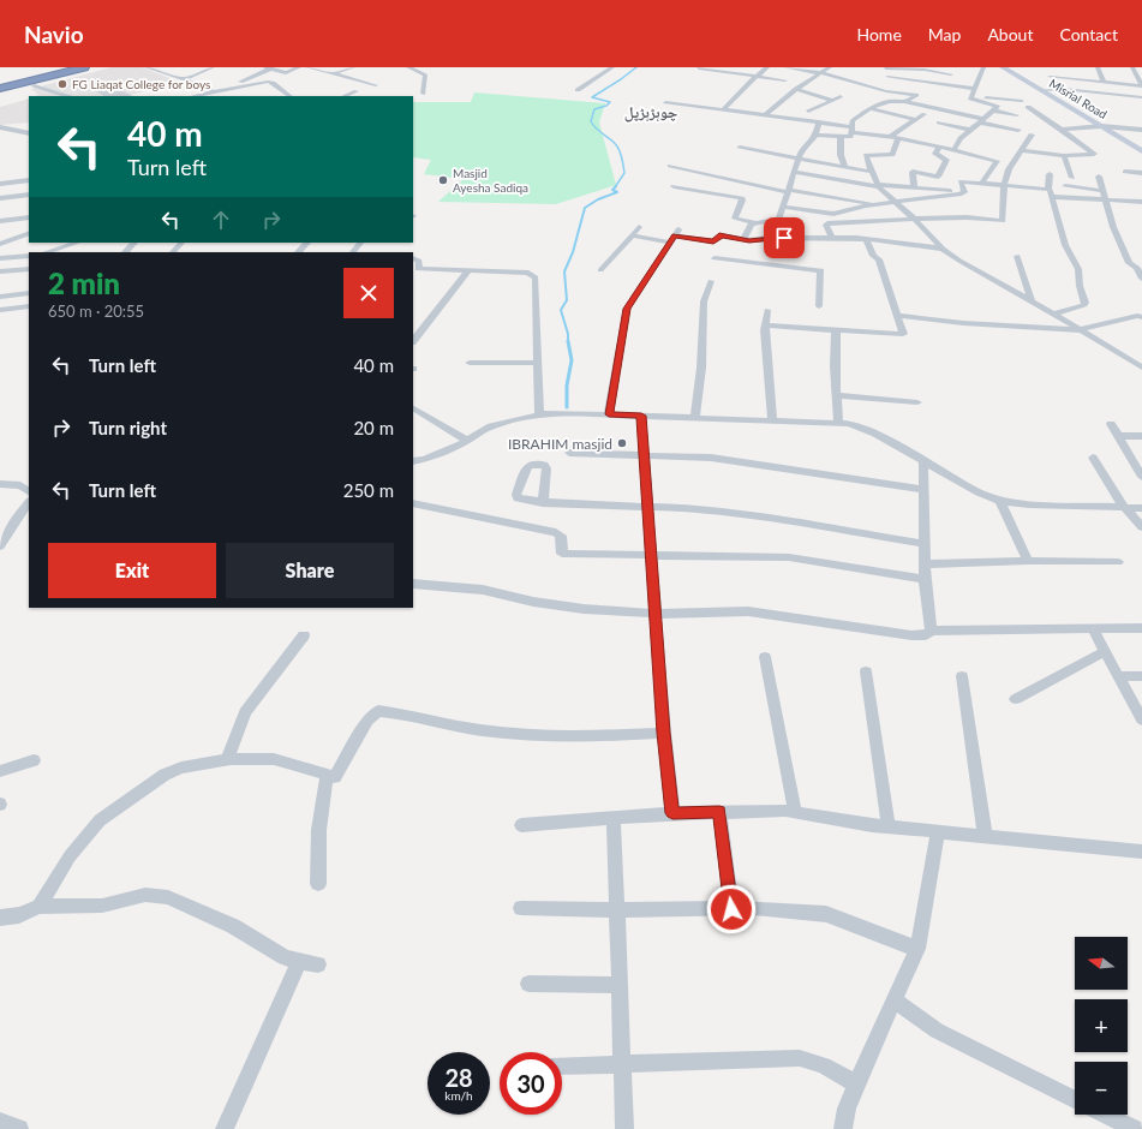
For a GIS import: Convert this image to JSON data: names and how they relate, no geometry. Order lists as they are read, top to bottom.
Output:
{
  "streets": {
    "main road": ["Misrial Road"]
  },
  "districts": ["چوہڑہڑپل"],
  "places": ["FG Liaqat College for boys", "Masjid Ayesha Sadiqa", "IBRAHIM masjid"],
  "north": "left",
  "page": {
    "header": "Navio",
    "nav": [
      "Home",
      "Map",
      "About",
      "Contact"
    ],
    "turn": ["40 m", "Turn left"],
    "heading": ["2 min", "650 m · 20:55"],
    "list": [
      {
        "name": "Turn left",
        "value": "40 m"
      },
      {
        "name": "Turn right",
        "value": "20 m"
      },
      {
        "name": "Turn left",
        "value": "250 m"
      }
    ],
    "buttons": ["Exit", "Share"],
    "map_buttons": ["+", "−"],
    "speed": "28 km/h",
    "limit": "30"
  }
}
